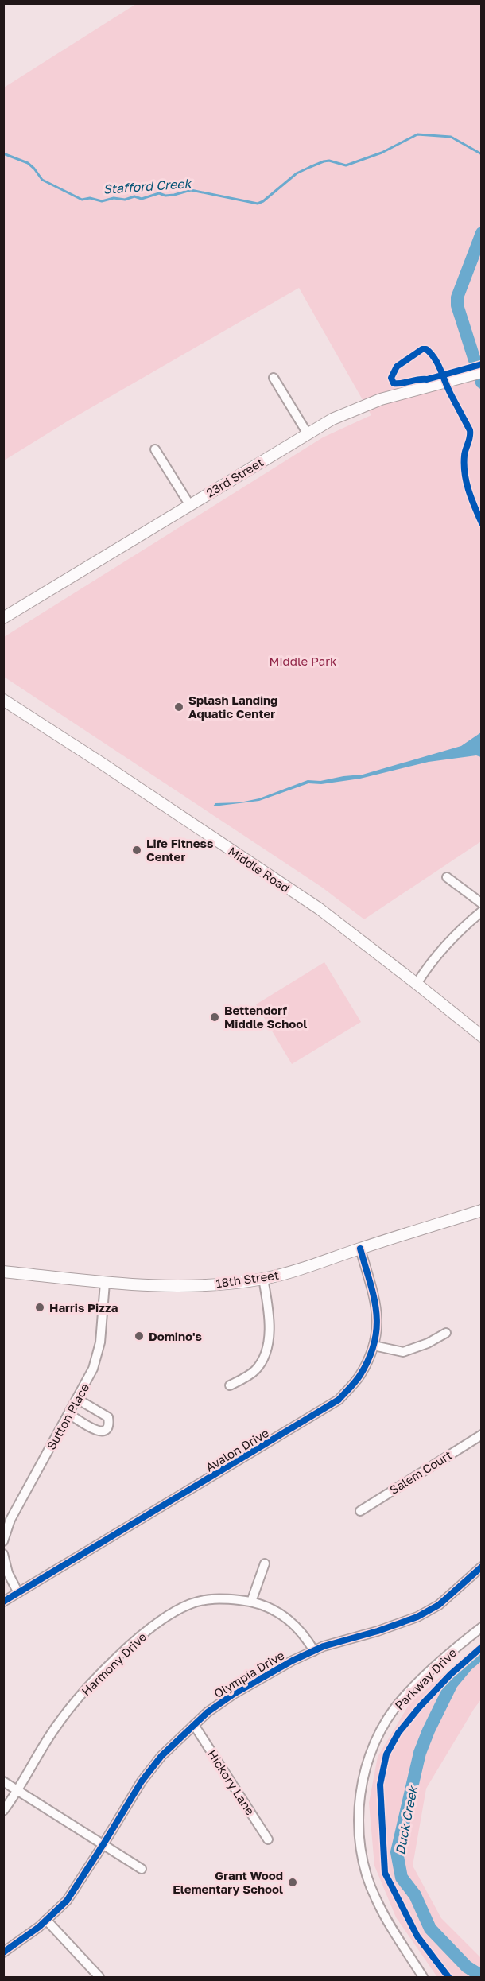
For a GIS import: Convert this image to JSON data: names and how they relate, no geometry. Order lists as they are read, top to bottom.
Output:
{
  "streets": {
    "street": [
      "23rd Street",
      "Middle Road",
      "18th Street",
      "Sutton Place",
      "Avalon Drive",
      "Salem Court",
      "Harmony Drive",
      "Olympia Drive",
      "Parkway Drive",
      "Hickory Lane"
    ]
  },
  "crossings": [
    ["18th Street", "Sutton Place"],
    ["18th Street", "Avalon Drive"],
    ["Harmony Drive", "Olympia Drive"],
    ["Olympia Drive", "Hickory Lane"]
  ],
  "water": ["Stafford Creek", "Duck Creek"],
  "parks": ["Middle Park"],
  "places": [
    "Splash Landing Aquatic Center",
    "Life Fitness Center",
    "Bettendorf Middle School",
    "Harris Pizza",
    "Domino's",
    "Grant Wood Elementary School"
  ]
}
